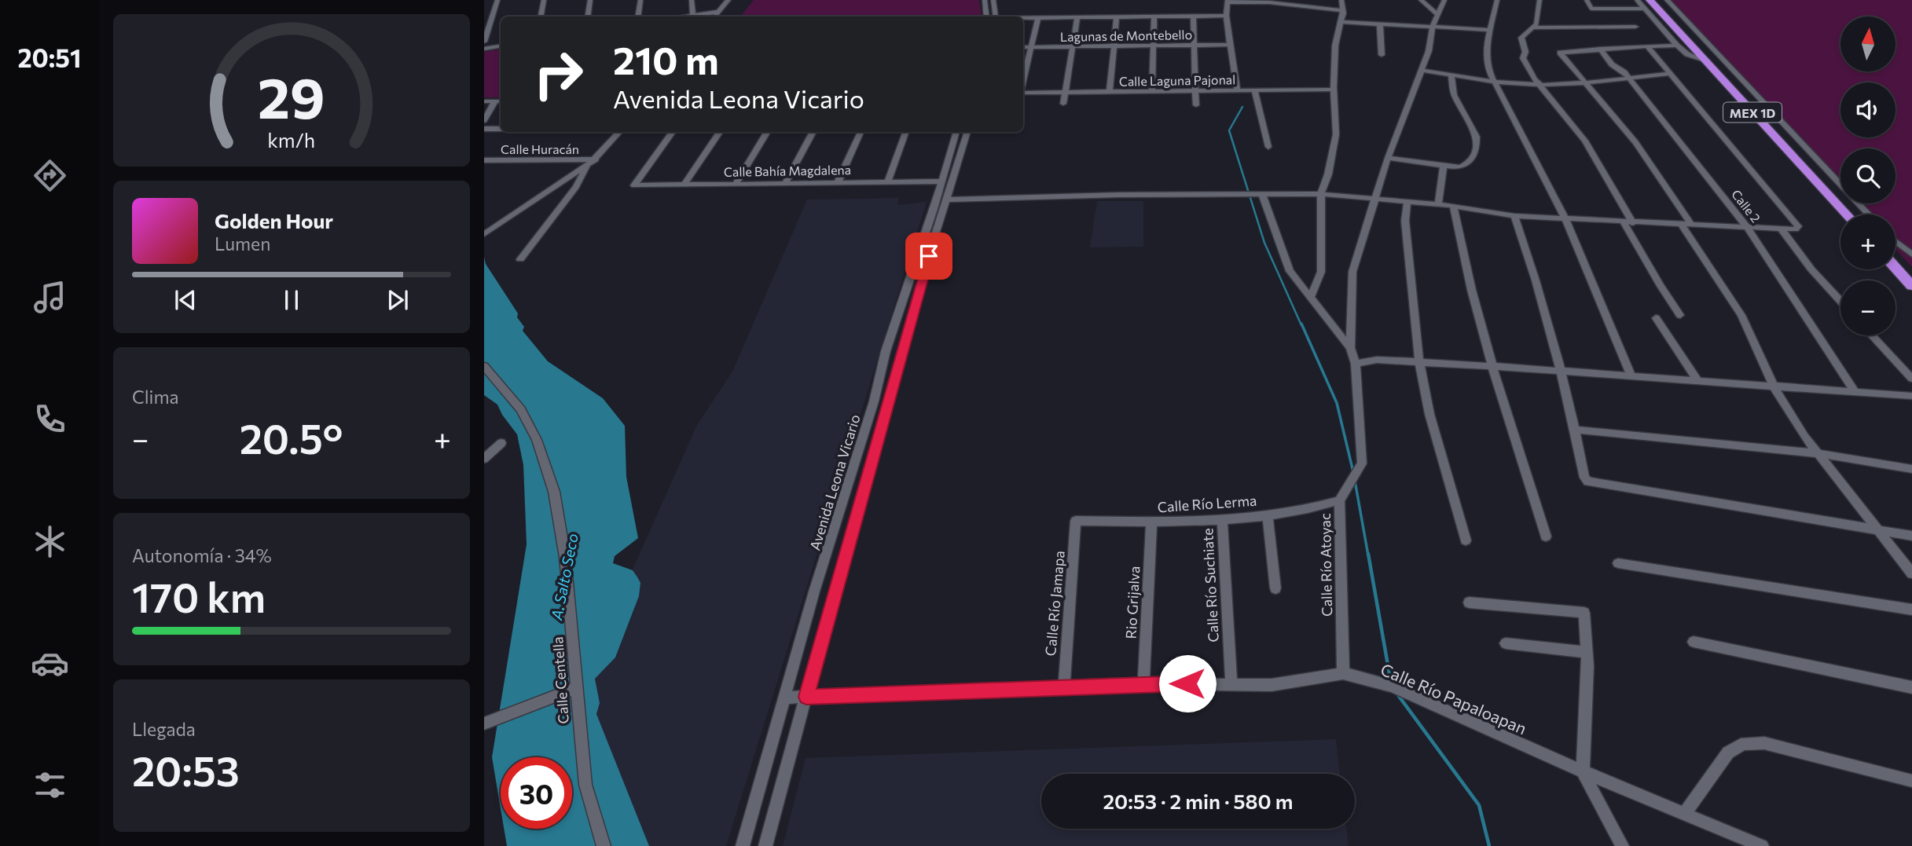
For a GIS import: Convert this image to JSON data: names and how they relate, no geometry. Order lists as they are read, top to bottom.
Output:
{
  "streets": {
    "highway": ["MEX 1D"],
    "street": [
      "Lagunas de Montebello",
      "Calle Laguna Pajonal",
      "Calle Huracán",
      "Calle Bahía Magdalena",
      "Calle 2",
      "Avenida Leona Vicario",
      "Calle Río Lerma",
      "Calle Río Atoyac",
      "Calle Río Suchiate",
      "Rio Grijalva",
      "Calle Río Jamapa",
      "Calle Centella",
      "Calle Río Papaloapan"
    ]
  },
  "crossings": [
    ["Calle Bahía Magdalena", "Avenida Leona Vicario"],
    ["Avenida Leona Vicario", "Calle Río Papaloapan"],
    ["Calle Río Lerma", "Calle Río Atoyac"],
    ["Calle Río Lerma", "Calle Río Suchiate"],
    ["Calle Río Lerma", "Rio Grijalva"],
    ["Calle Río Lerma", "Calle Río Jamapa"],
    ["Calle Río Atoyac", "Calle Río Papaloapan"],
    ["Calle Río Suchiate", "Calle Río Papaloapan"],
    ["Rio Grijalva", "Calle Río Papaloapan"],
    ["Calle Río Jamapa", "Calle Río Papaloapan"]
  ],
  "water": ["A. Salto Seco"],
  "north": "top",
  "page": {
    "tabs": "20:51",
    "map_buttons": ["+", "−"],
    "turn": ["210 m", "Avenida Leona Vicario"],
    "song": ["Golden Hour", "Lumen"],
    "tile": [
      "Clima",
      ["Autonomía · 34%", "170 km"],
      ["Llegada", "20:53"]
    ],
    "heat": ["−", "20.5°", "+"],
    "limit": "30",
    "trip": "20:53 · 2 min · 580 m",
    "gauge": ["29", "km/h"]
  }
}
